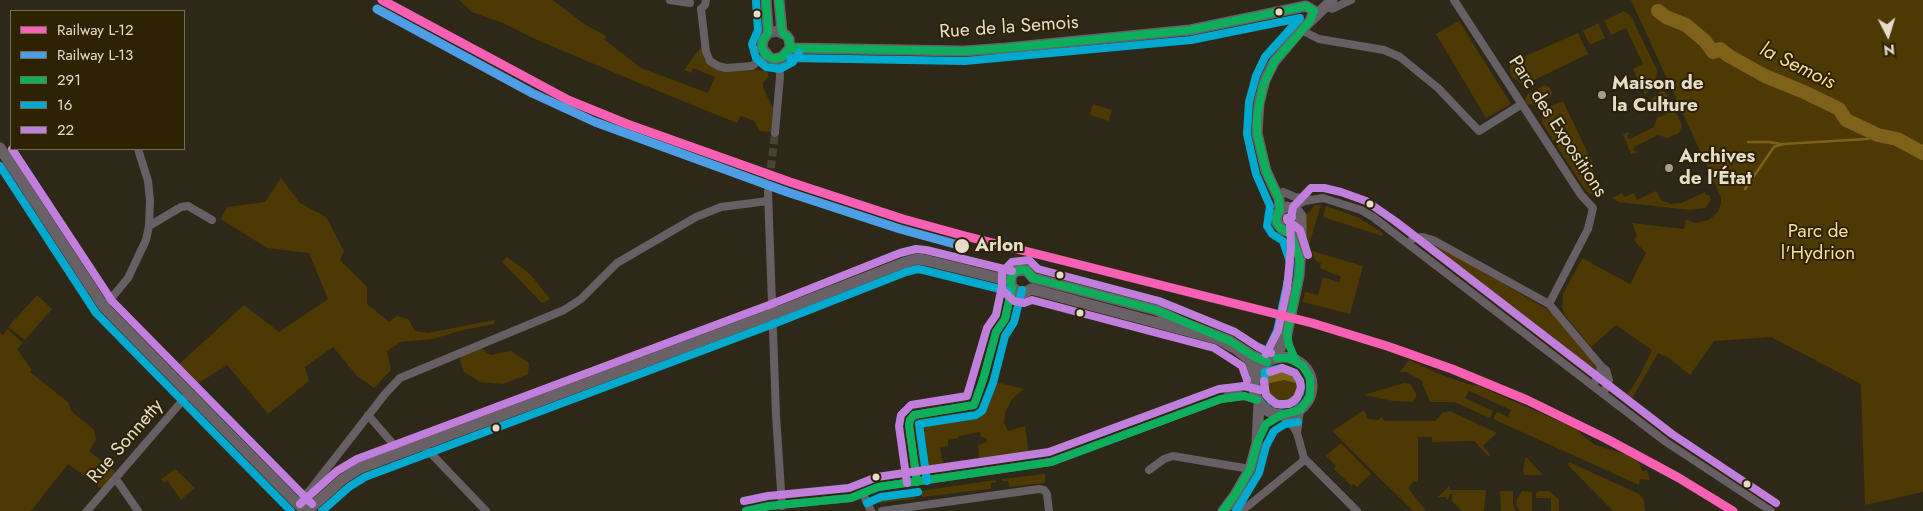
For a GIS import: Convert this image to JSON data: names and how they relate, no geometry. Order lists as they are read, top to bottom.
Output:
{
  "streets": {
    "main road": ["Rue de la Semois"],
    "street": ["Parc des Expositions", "Rue Sonnetty"]
  },
  "water": ["la Semois"],
  "parks": ["Parc de l'Hydrion"],
  "places": ["Maison de la Culture", "Archives de l'État", "Arlon"],
  "lines": [
    "rail line L-12",
    "transit line 291",
    "transit line 16",
    "rail line L-13",
    "transit line 22"
  ],
  "legend": [
    "Railway L-12",
    "Railway L-13",
    "291",
    "16",
    "22"
  ],
  "north": "bottom"
}
